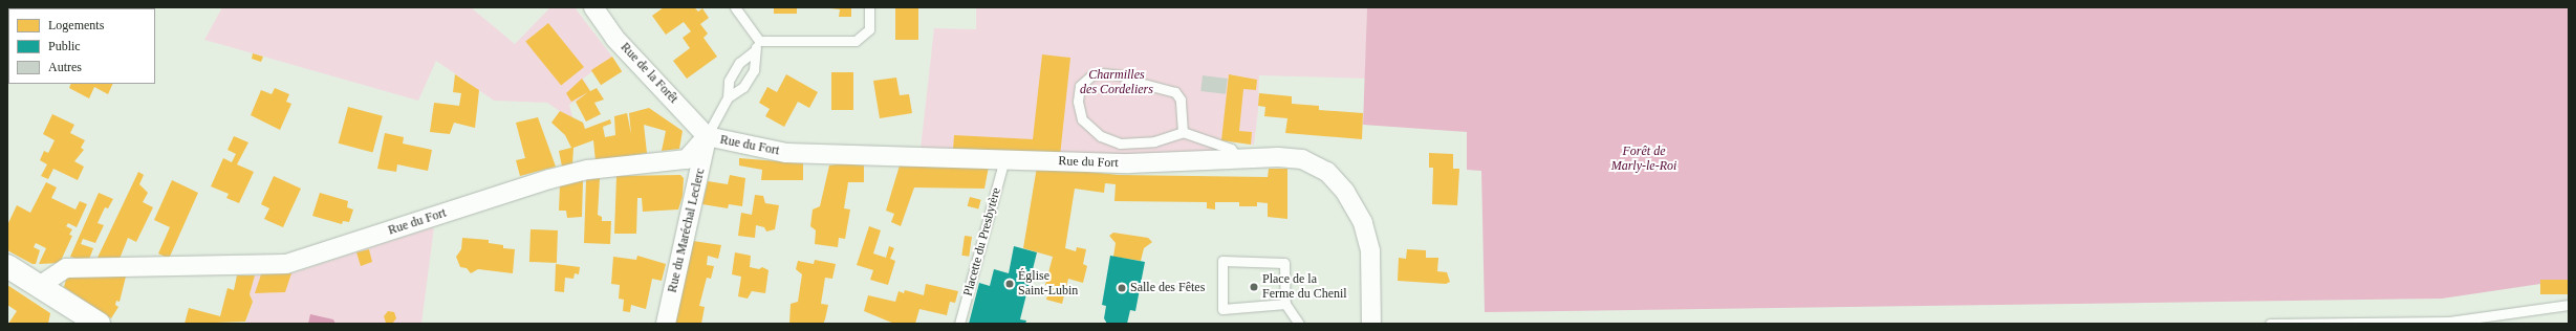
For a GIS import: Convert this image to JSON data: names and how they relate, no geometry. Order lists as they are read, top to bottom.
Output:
{
  "streets": {
    "street": ["Rue de la Forêt", "Rue du Fort", "Rue du Maréchal Leclerc"],
    "lane": ["Placette du Presbytère"]
  },
  "crossings": [
    ["Rue de la Forêt", "Rue du Fort"],
    ["Rue de la Forêt", "Rue du Maréchal Leclerc"],
    ["Rue du Fort", "Rue du Maréchal Leclerc"],
    ["Rue du Fort", "Placette du Presbytère"]
  ],
  "parks": ["Charmilles des Cordeliers", "Forêt de Marly-le-Roi"],
  "places": ["Église Saint-Lubin", "Place de la Ferme du Chenil", "Salle des Fêtes"],
  "legend": ["Logements", "Public", "Autres"]
}
